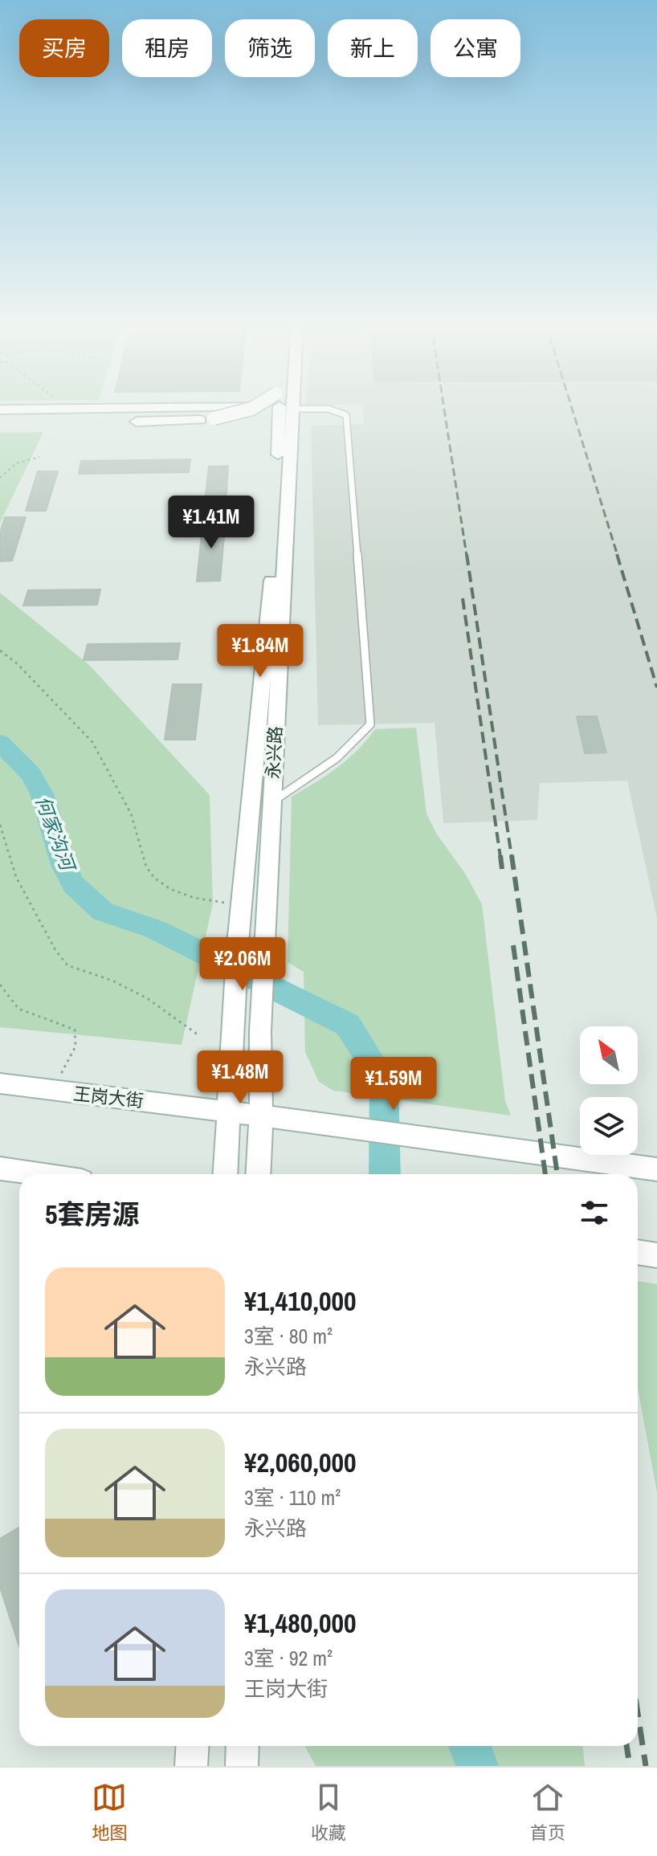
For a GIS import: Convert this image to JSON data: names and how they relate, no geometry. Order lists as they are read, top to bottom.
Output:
{
  "streets": {
    "main road": ["永兴路", "王岗大街"]
  },
  "crossings": [
    ["永兴路", "王岗大街"]
  ],
  "water": ["何家沟河"],
  "north": "top left",
  "page": {
    "chip": [
      "买房",
      "租房",
      "筛选",
      "新上",
      "公寓"
    ],
    "price": [
      "¥1.41M",
      "¥1.84M",
      "¥2.06M",
      "¥1.48M",
      "¥1.59M"
    ],
    "heading": "5套房源",
    "list": [
      {
        "name": "¥1,410,000",
        "note": "3室 · 80 m² · 永兴路"
      },
      {
        "name": "¥2,060,000",
        "note": "3室 · 110 m² · 永兴路"
      },
      {
        "name": "¥1,480,000",
        "note": "3室 · 92 m² · 王岗大街"
      }
    ],
    "tabs": ["地图", "收藏", "首页"]
  }
}
